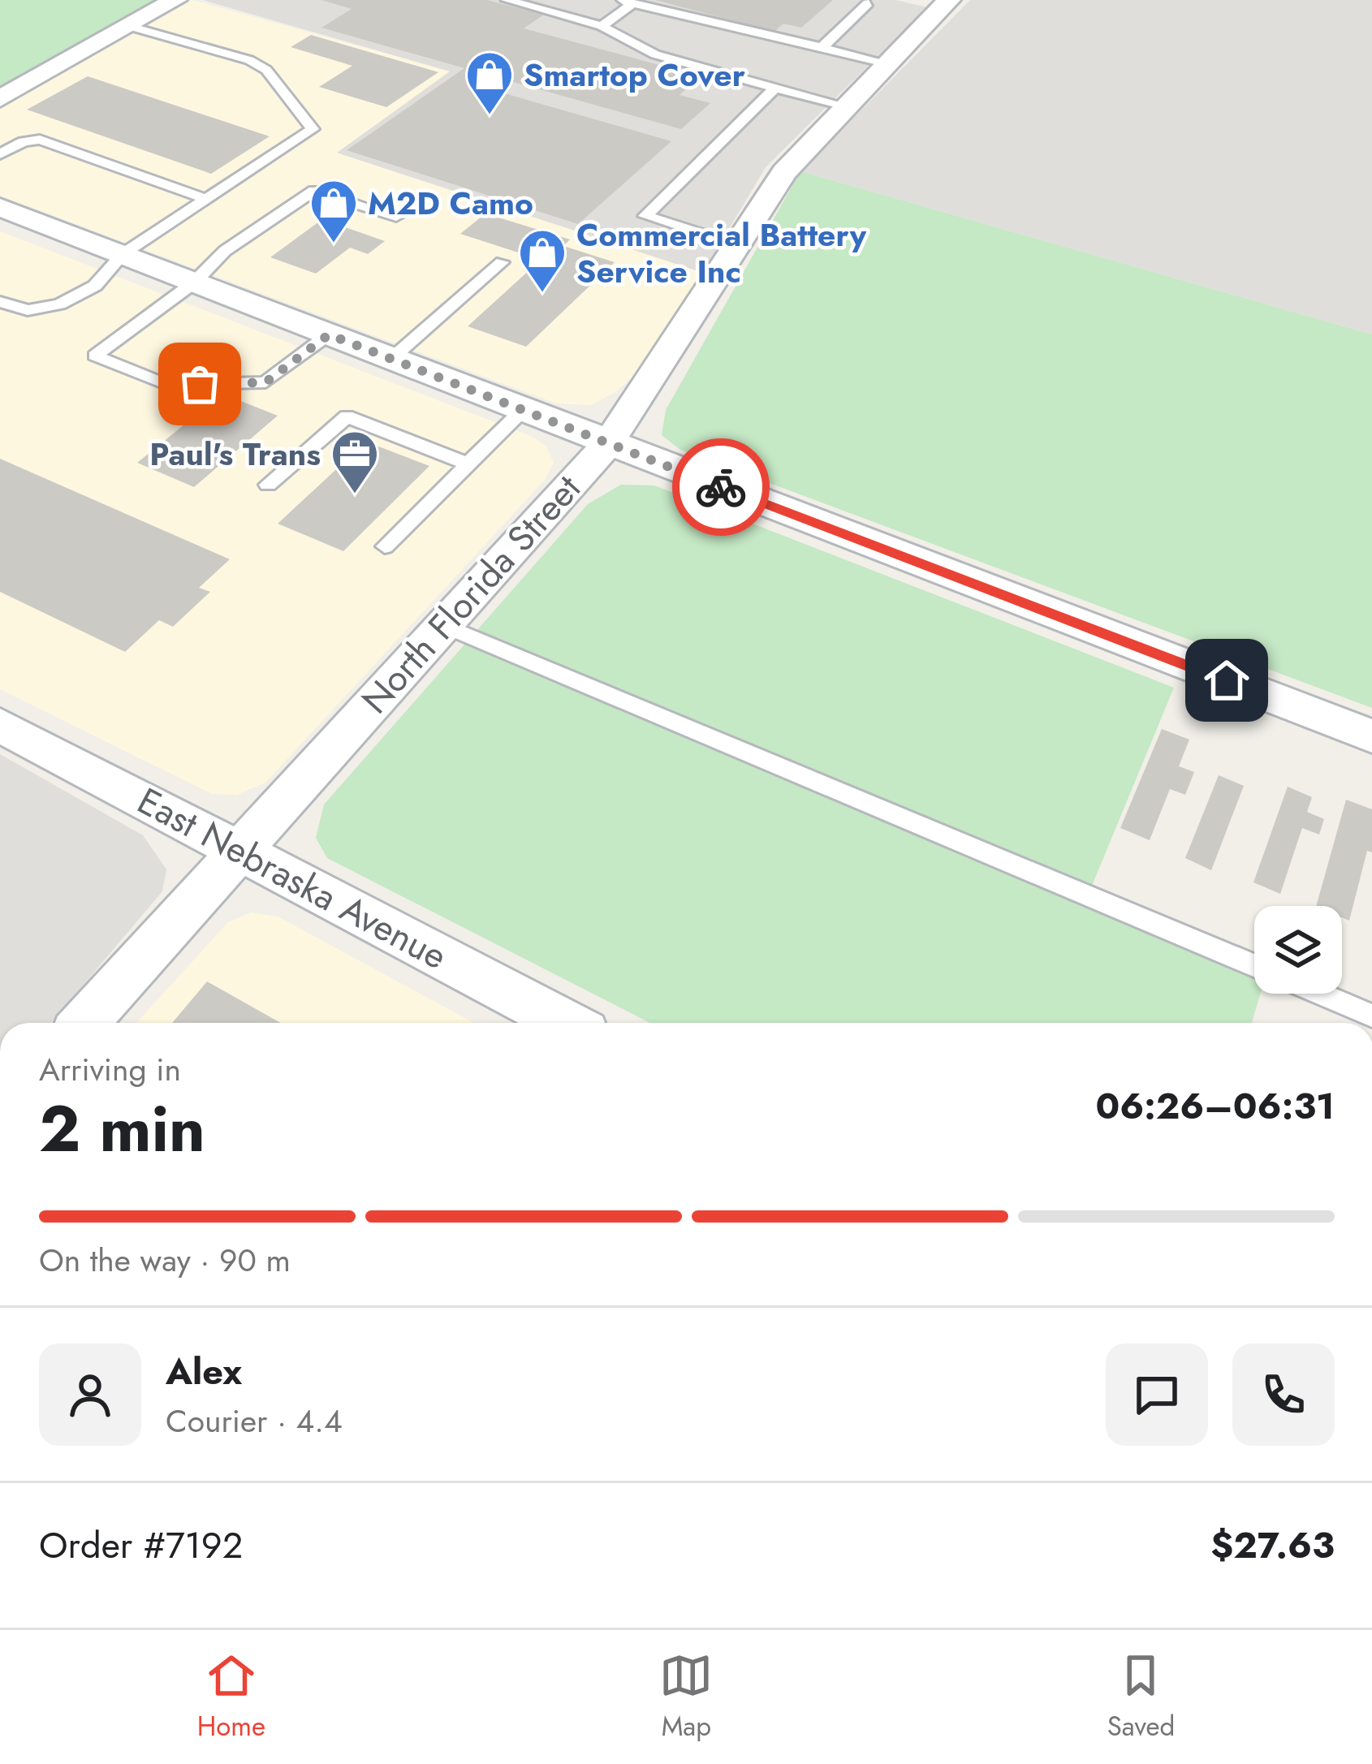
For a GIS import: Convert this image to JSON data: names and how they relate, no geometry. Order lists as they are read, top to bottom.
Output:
{
  "streets": {
    "street": ["North Florida Street", "East Nebraska Avenue"]
  },
  "crossings": [
    ["North Florida Street", "East Nebraska Avenue"]
  ],
  "places": {
    "shop": ["Smartop Cover", "M2D Camo", "Commercial Battery Service Inc"],
    "office": ["Paul's Trans"]
  },
  "page": {
    "heading": ["2 min", "Arriving in", "06:26–06:31"],
    "panel": [
      "Alex",
      "Courier · 4.4",
      "Order #7192",
      "$27.63"
    ],
    "bar": "On the way · 90 m",
    "tabs": ["Home", "Map", "Saved"]
  }
}
